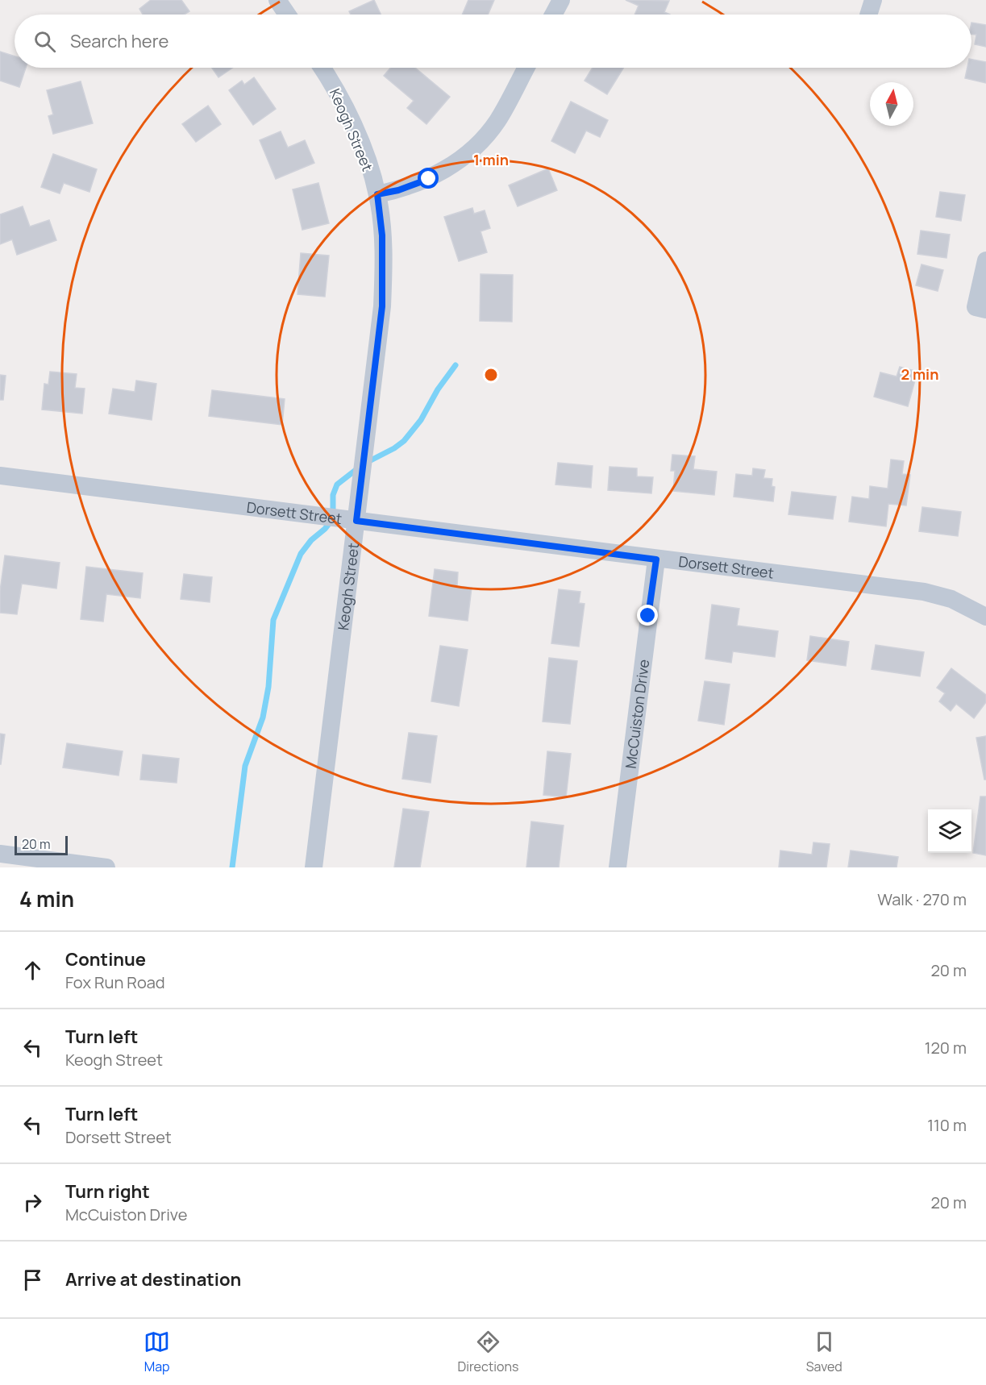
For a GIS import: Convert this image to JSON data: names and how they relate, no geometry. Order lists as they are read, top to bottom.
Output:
{
  "streets": {
    "street": ["Keogh Street", "Dorsett Street", "McCuiston Drive"]
  },
  "crossings": [
    ["Keogh Street", "Dorsett Street"],
    ["Dorsett Street", "McCuiston Drive"]
  ],
  "scale_bar": "20 m",
  "north": "top",
  "page": {
    "search": "Search here",
    "scale": "20 m",
    "heading": ["4 min", "Walk · 270 m"],
    "list": [
      ["Continue", "Fox Run Road", "20 m"],
      ["Turn left", "Keogh Street", "120 m"],
      ["Turn left", "Dorsett Street", "110 m"],
      ["Turn right", "McCuiston Drive", "20 m"],
      "Arrive at destination"
    ],
    "nav": ["Map", "Directions", "Saved"]
  },
  "rings": ["1 min", "2 min"]
}
